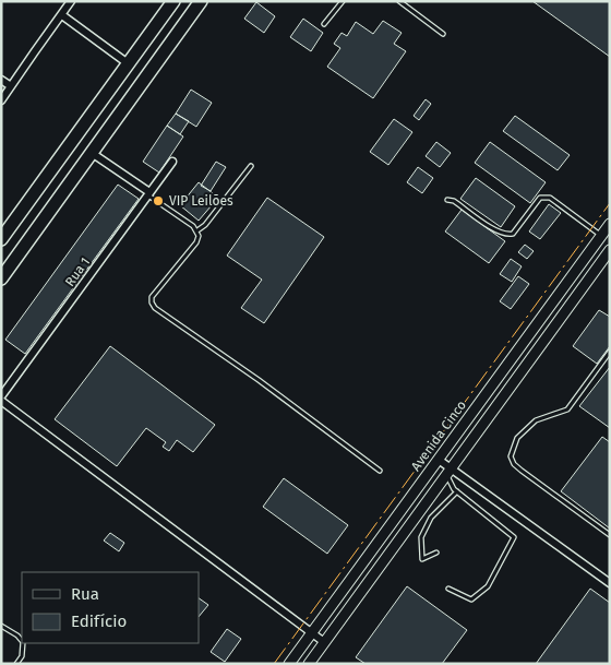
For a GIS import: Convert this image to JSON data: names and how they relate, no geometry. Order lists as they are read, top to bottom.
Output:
{
  "streets": {
    "street": ["Rua 1", "Avenida Cinco"]
  },
  "places": ["VIP Leilões"],
  "legend": ["Rua", "Edifício"]
}
